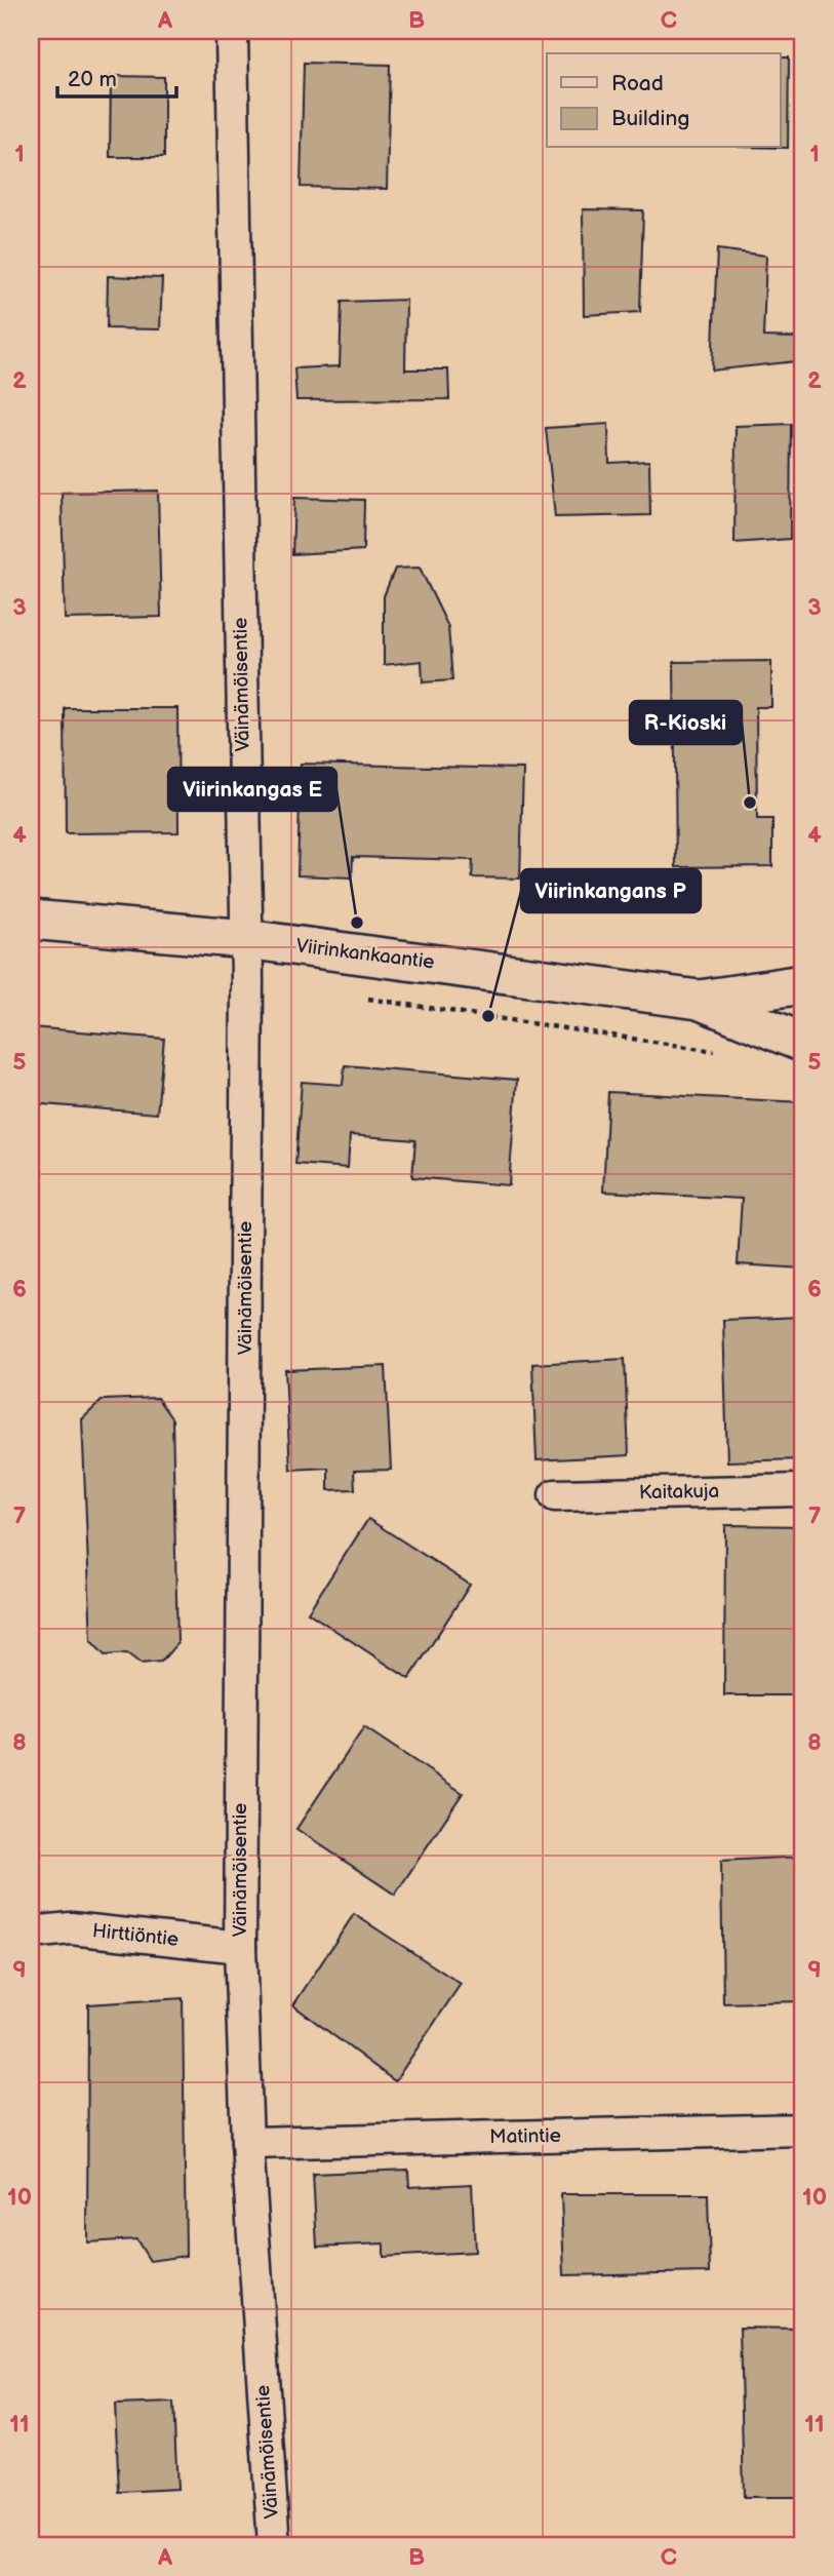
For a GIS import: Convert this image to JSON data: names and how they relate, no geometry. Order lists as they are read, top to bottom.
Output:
{
  "streets": {
    "street": [
      "Väinämöisentie",
      "Viirinkankaantie",
      "Kaitakuja",
      "Hirttiöntie",
      "Matintie"
    ]
  },
  "crossings": [
    ["Väinämöisentie", "Viirinkankaantie"],
    ["Väinämöisentie", "Hirttiöntie"],
    ["Väinämöisentie", "Matintie"]
  ],
  "places": ["R-Kioski", "Viirinkangas E", "Viirinkangans P"],
  "legend": ["Road", "Building"],
  "scale_bar": "20 m",
  "grid": {
    "columns": ["A", "B", "C"],
    "rows": [
      "1",
      "2",
      "3",
      "4",
      "5",
      "6",
      "7",
      "8",
      "9",
      "10",
      "11"
    ]
  }
}
